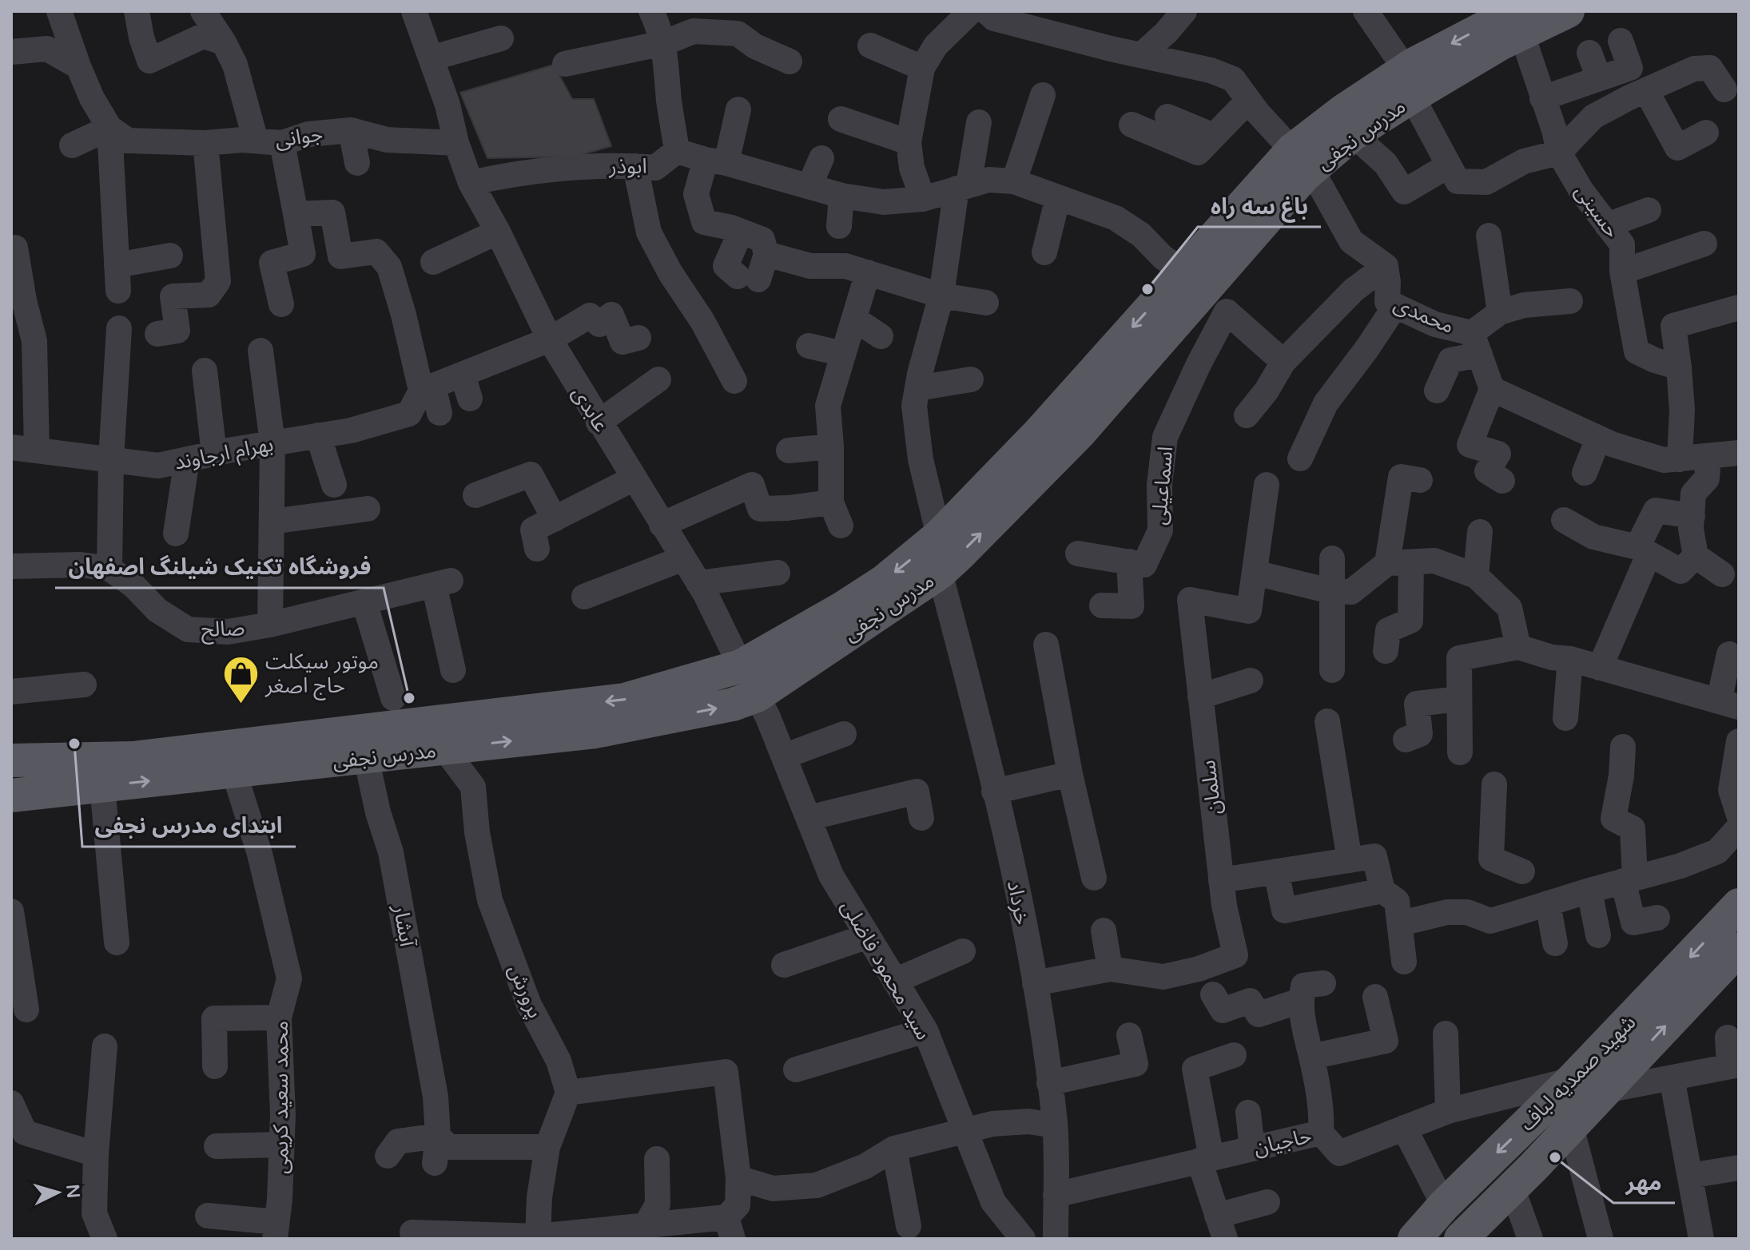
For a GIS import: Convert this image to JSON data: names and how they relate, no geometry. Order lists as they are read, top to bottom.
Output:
{
  "streets": {
    "main road": ["مدرس نجفی", "شهید صمدیه لباف"],
    "street": [
      "جوانی",
      "ابوذر",
      "حسینی",
      "محمدی",
      "عابدی",
      "بهرام ارجاوند",
      "اسماعیلی",
      "صالح",
      "سلمان",
      "خرداد",
      "آبشار",
      "سید محمود فاضلی",
      "پرورش",
      "محمد سعید کریمی",
      "حاجیان"
    ]
  },
  "crossings": [
    ["مدرس نجفی", "حسینی"],
    ["مدرس نجفی", "محمدی"],
    ["مدرس نجفی", "عابدی"],
    ["مدرس نجفی", "خرداد"],
    ["مدرس نجفی", "آبشار"],
    ["مدرس نجفی", "سید محمود فاضلی"],
    ["مدرس نجفی", "پرورش"],
    ["مدرس نجفی", "محمد سعید کریمی"],
    ["جوانی", "عابدی"],
    ["ابوذر", "عابدی"],
    ["سلمان", "خرداد"],
    ["خرداد", "حاجیان"],
    ["شهید صمدیه لباف", "حاجیان"]
  ],
  "places": {
    "other": [
      "باغ سه راه",
      "فروشگاه تکنیک شیلنگ اصفهان",
      "ابتدای مدرس نجفی",
      "مهر"
    ],
    "shop": ["موتور سیکلت حاج اصغر"]
  },
  "north": "right"
}
